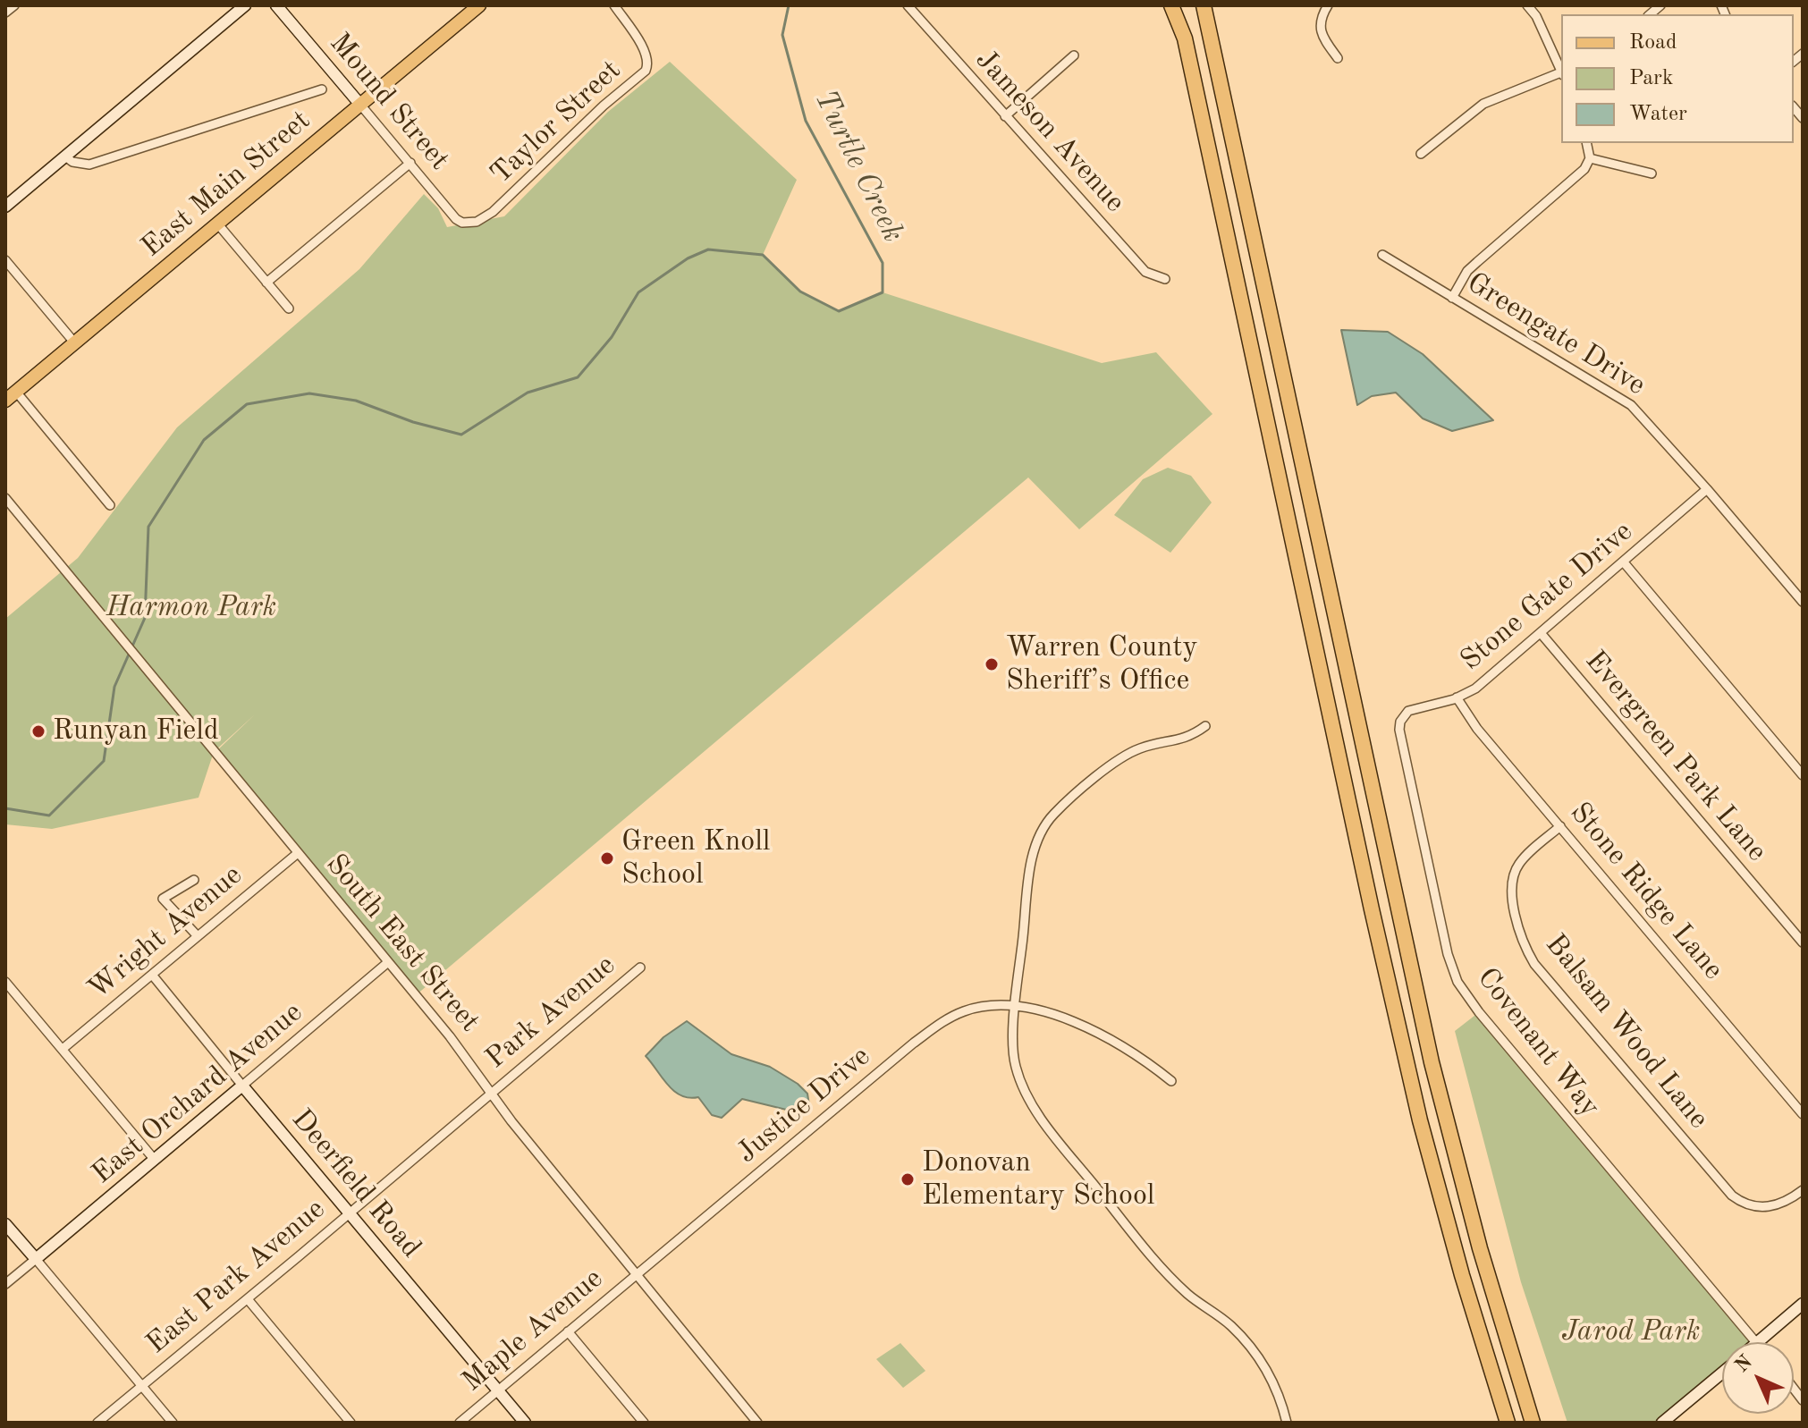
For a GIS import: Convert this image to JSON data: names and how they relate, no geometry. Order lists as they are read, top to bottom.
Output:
{
  "streets": {
    "main road": ["East Main Street"],
    "street": [
      "Mound Street",
      "Taylor Street",
      "Jameson Avenue",
      "Greengate Drive",
      "Stone Gate Drive",
      "Evergreen Park Lane",
      "Stone Ridge Lane",
      "Wright Avenue",
      "South East Street",
      "Park Avenue",
      "Balsam Wood Lane",
      "Covenant Way",
      "East Orchard Avenue",
      "Justice Drive",
      "Deerfield Road",
      "East Park Avenue",
      "Maple Avenue"
    ]
  },
  "crossings": [
    ["Mound Street", "Taylor Street"],
    ["Mound Street", "East Main Street"],
    ["Greengate Drive", "Stone Gate Drive"],
    ["Stone Gate Drive", "Evergreen Park Lane"],
    ["Stone Gate Drive", "Stone Ridge Lane"],
    ["Stone Gate Drive", "Covenant Way"],
    ["Stone Ridge Lane", "Balsam Wood Lane"],
    ["Wright Avenue", "South East Street"],
    ["Wright Avenue", "Deerfield Road"],
    ["South East Street", "Park Avenue"],
    ["South East Street", "East Orchard Avenue"],
    ["South East Street", "Justice Drive"],
    ["South East Street", "East Park Avenue"],
    ["South East Street", "Maple Avenue"],
    ["Park Avenue", "East Park Avenue"],
    ["East Orchard Avenue", "Deerfield Road"],
    ["Justice Drive", "Maple Avenue"],
    ["Deerfield Road", "East Park Avenue"],
    ["Deerfield Road", "Maple Avenue"]
  ],
  "water": ["Turtle Creek"],
  "parks": ["Harmon Park", "Jarod Park"],
  "places": [
    "Warren County Sheriff’s Office",
    "Runyan Field",
    "Green Knoll School",
    "Donovan Elementary School"
  ],
  "legend": ["Road", "Park", "Water"],
  "north": "top left"
}
